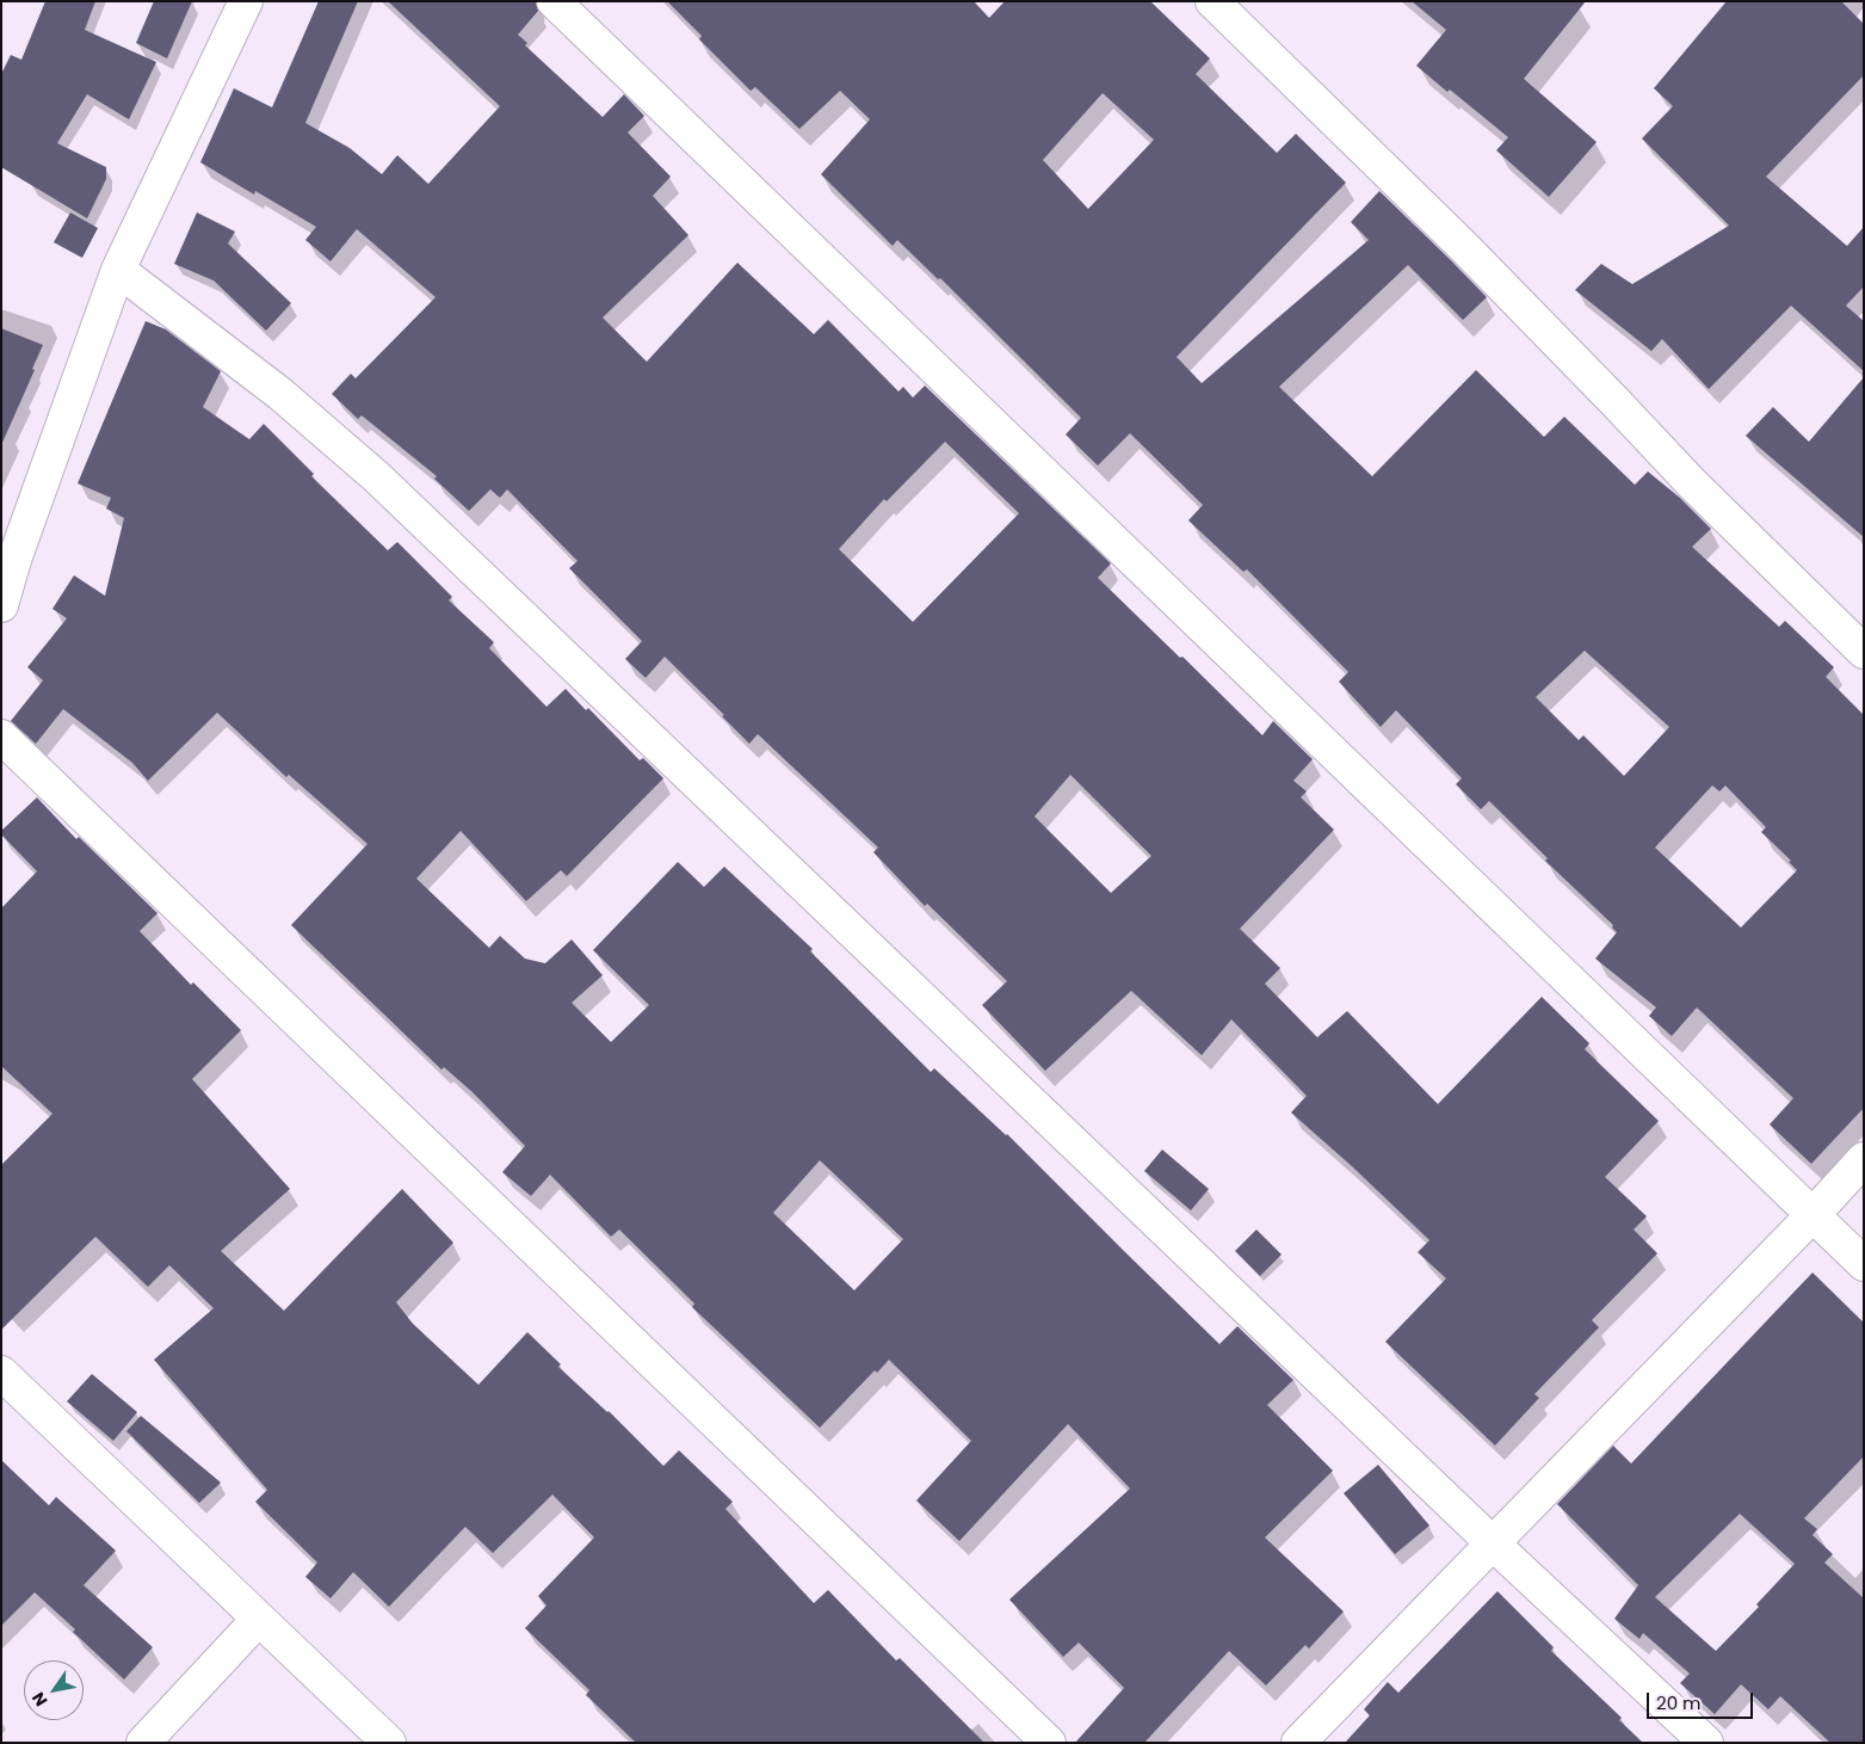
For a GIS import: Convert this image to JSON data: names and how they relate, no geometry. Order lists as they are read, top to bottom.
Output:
{
  "scale_bar": "20 m",
  "north": "bottom left"
}
